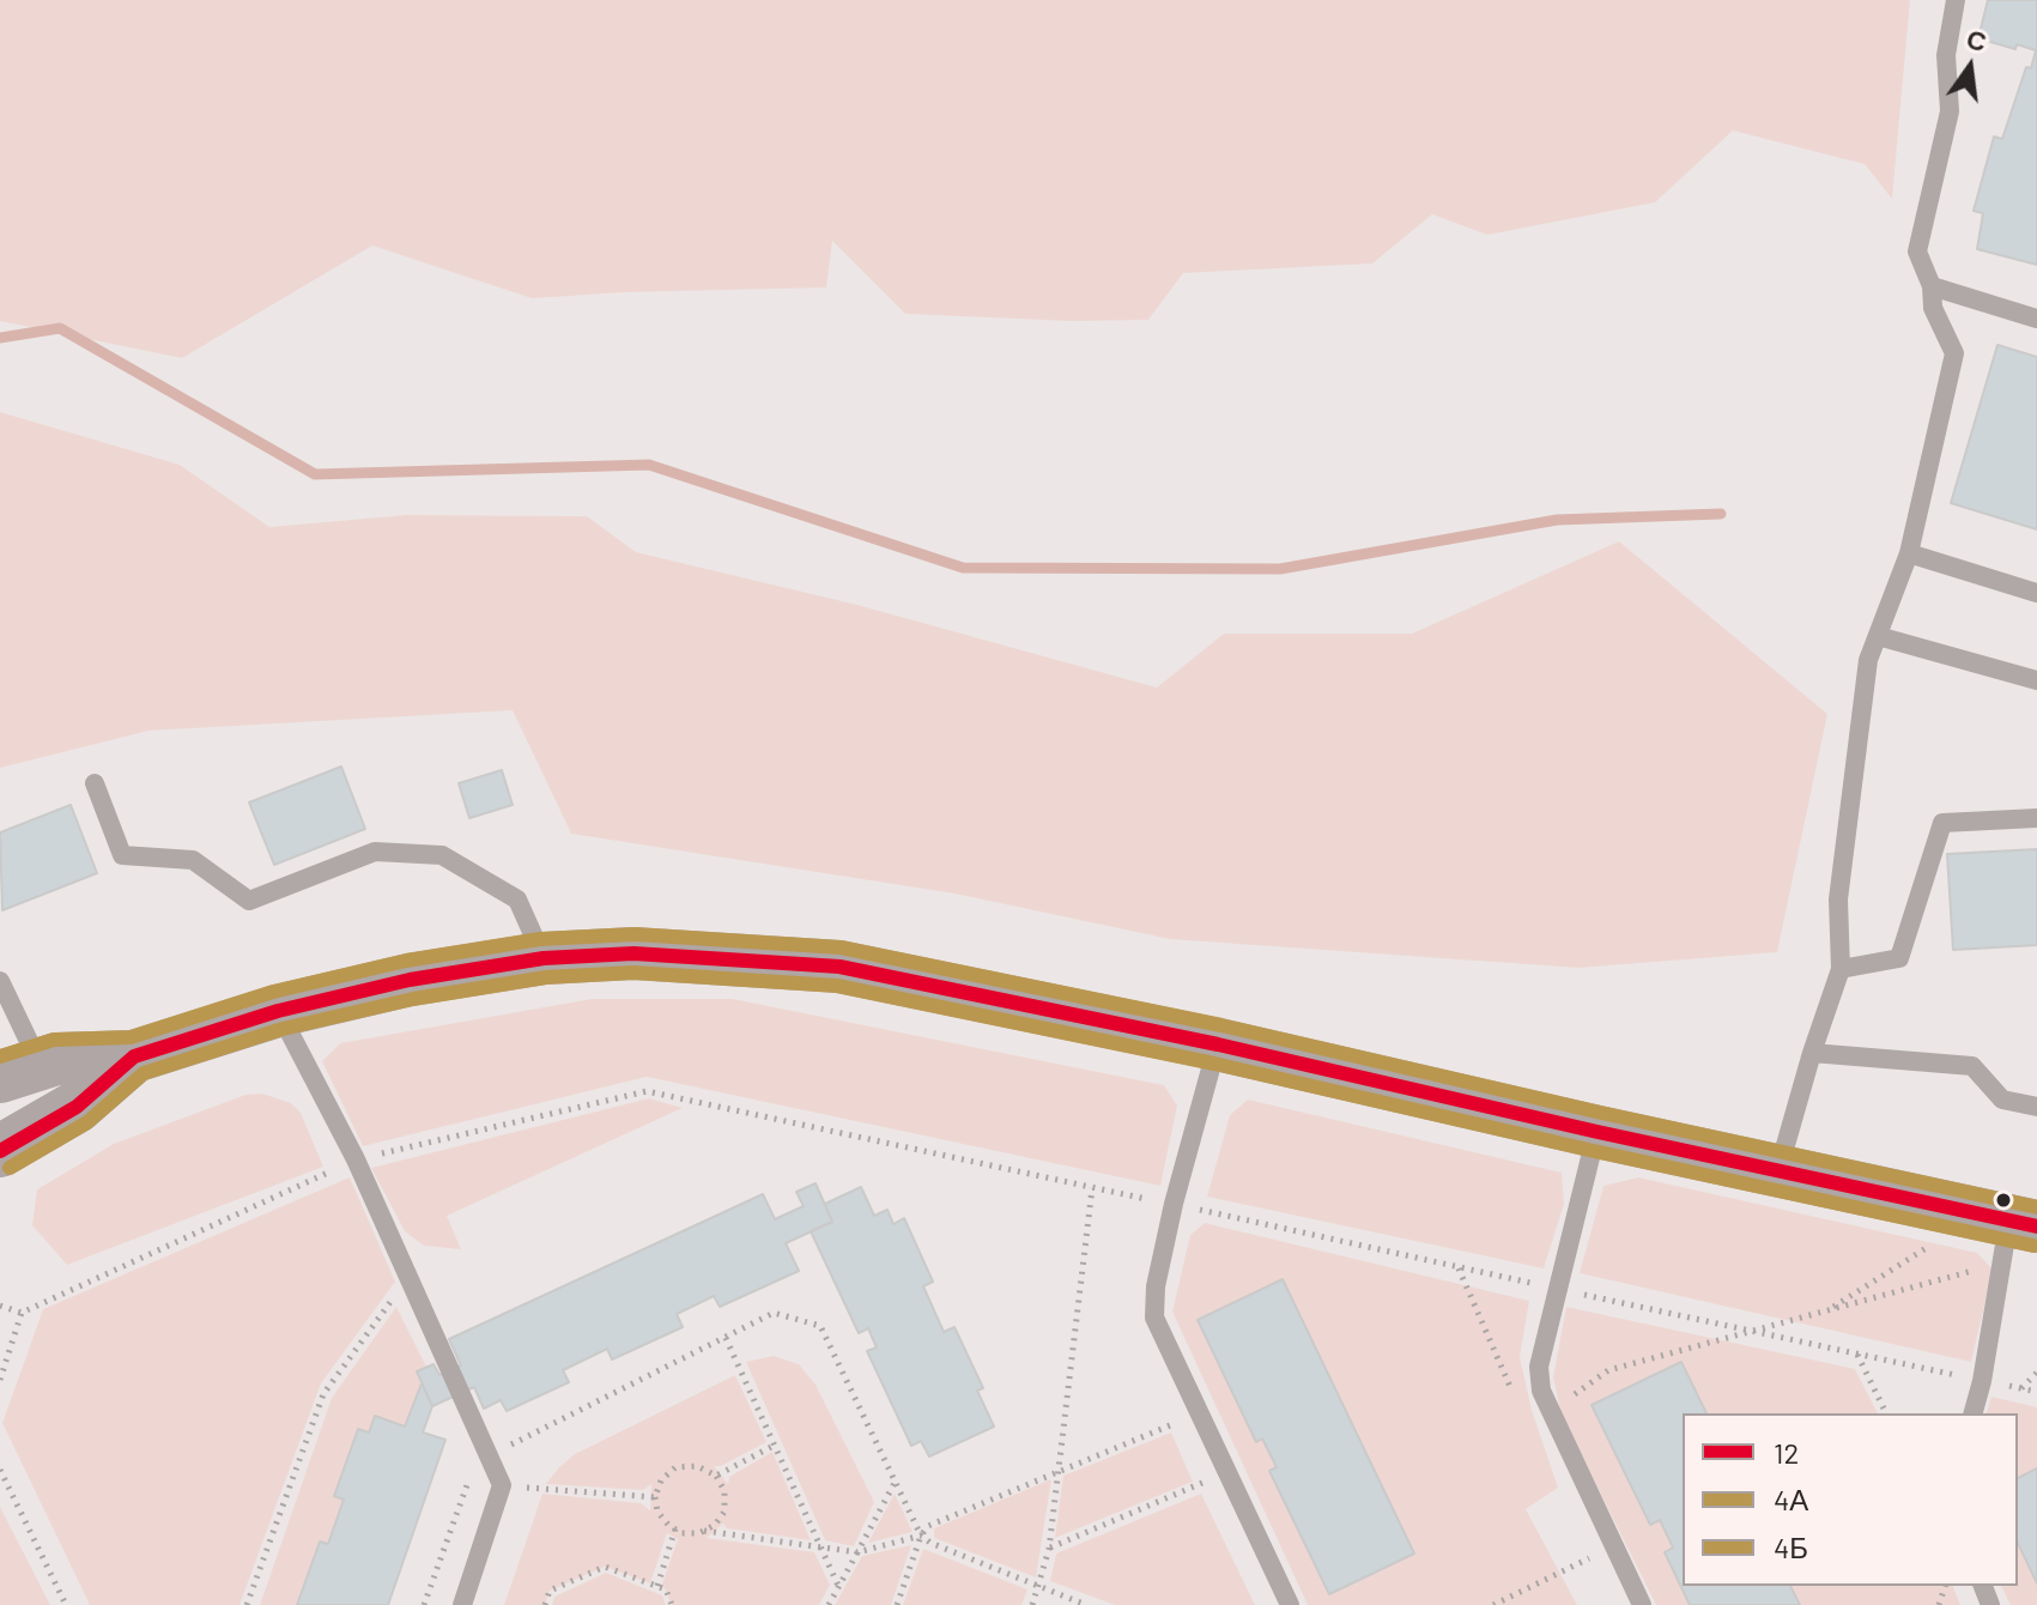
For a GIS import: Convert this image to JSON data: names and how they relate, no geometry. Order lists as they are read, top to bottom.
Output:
{
  "lines": ["transit line 4Б", "transit line 12", "transit line 4А"],
  "legend": ["12", "4А", "4Б"],
  "north": "top"
}
